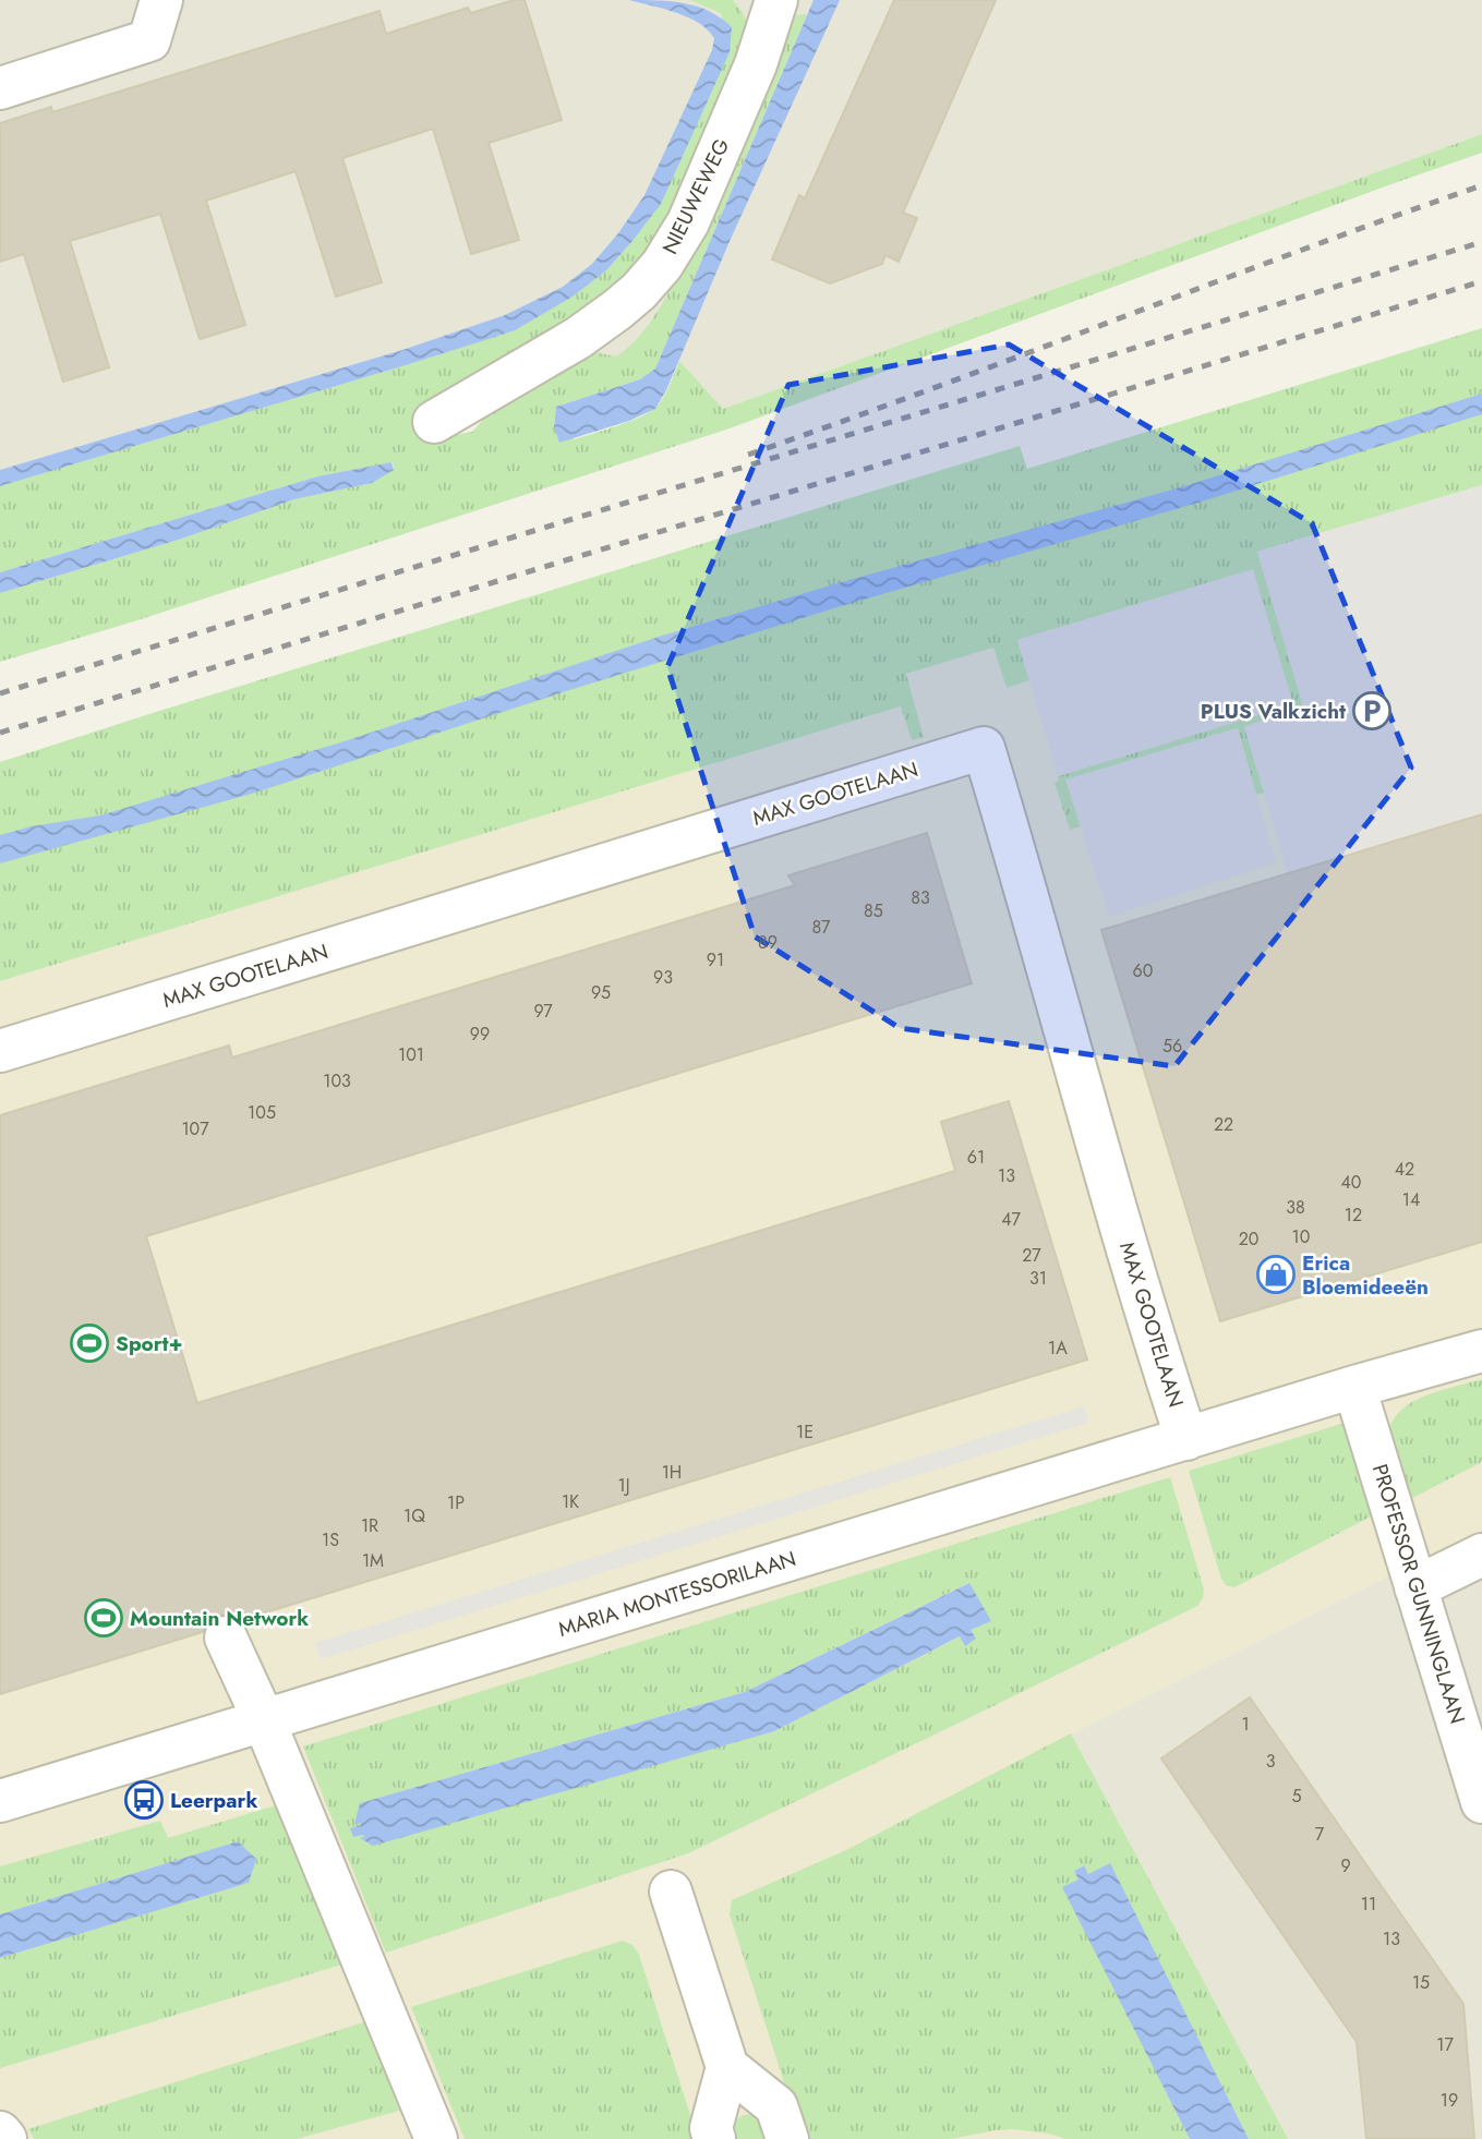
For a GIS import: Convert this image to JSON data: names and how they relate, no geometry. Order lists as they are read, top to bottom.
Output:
{
  "streets": {
    "street": [
      "NIEUWEWEG",
      "MAX GOOTELAAN",
      "MARIA MONTESSORILAAN",
      "PROFESSOR GUNNINGLAAN"
    ]
  },
  "crossings": [
    ["MAX GOOTELAAN", "MARIA MONTESSORILAAN"],
    ["MARIA MONTESSORILAAN", "PROFESSOR GUNNINGLAAN"]
  ],
  "places": {
    "parking": ["PLUS Valkzicht"],
    "shop": ["Erica Bloemideeën"],
    "sports": ["Sport+", "Mountain Network"],
    "bus stop": ["Leerpark"]
  },
  "house_numbers": [
    "83",
    "85",
    "87",
    "89",
    "91",
    "60",
    "93",
    "95",
    "97",
    "99",
    "56",
    "101",
    "103",
    "105",
    "22",
    "107",
    "61",
    "42",
    "13",
    "40",
    "14",
    "38",
    "12",
    "47",
    "10",
    "20",
    "27",
    "31",
    "1A",
    "1E",
    "1H",
    "1J",
    "1K",
    "1P",
    "1Q",
    "1R",
    "1S",
    "1M",
    "1",
    "3",
    "5",
    "7",
    "9",
    "11",
    "13",
    "15",
    "17",
    "19"
  ]
}
